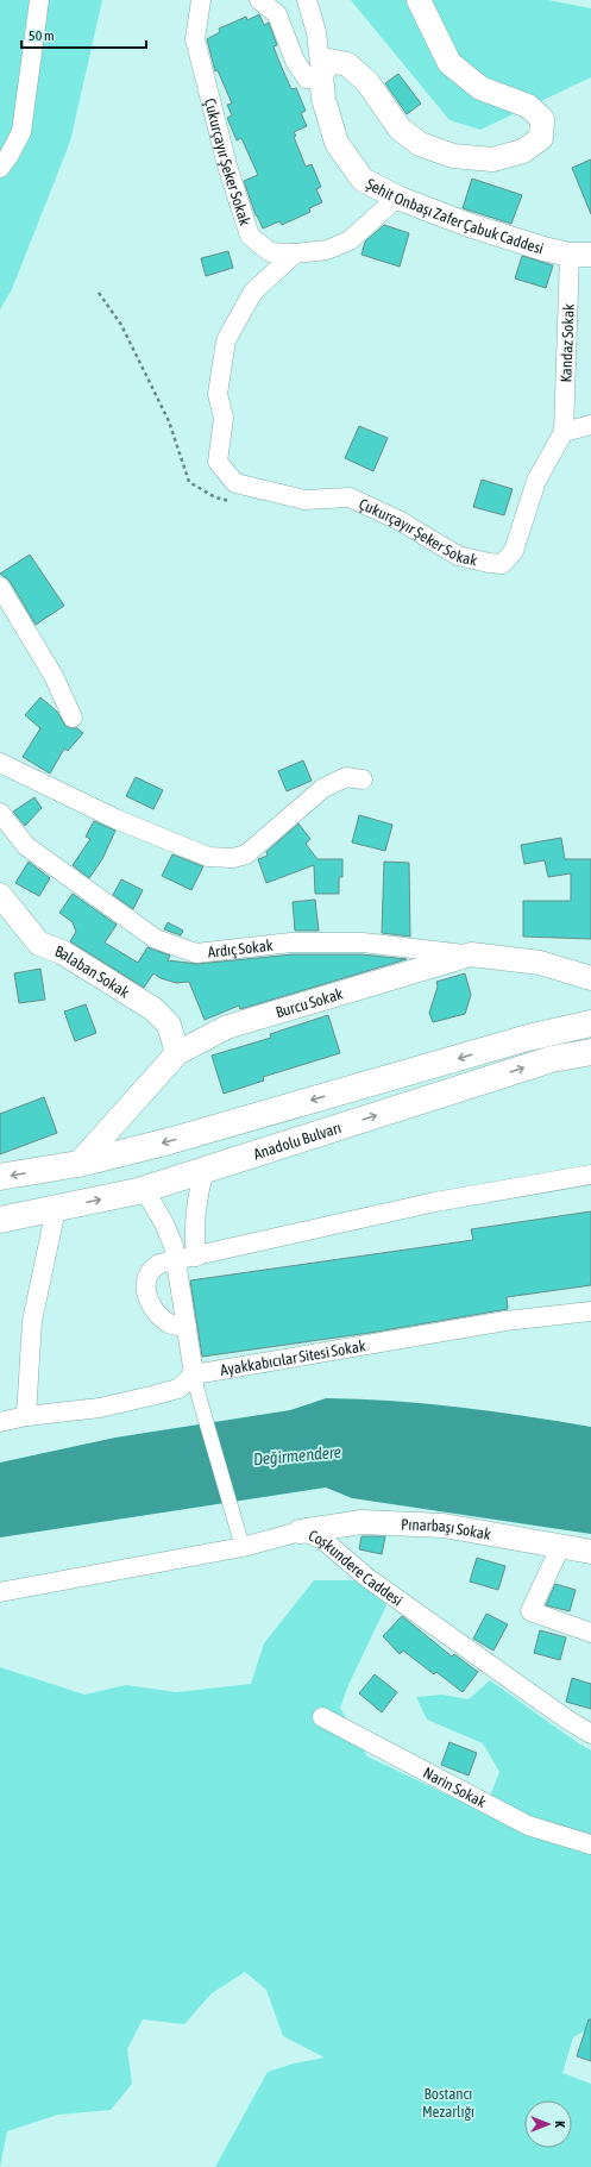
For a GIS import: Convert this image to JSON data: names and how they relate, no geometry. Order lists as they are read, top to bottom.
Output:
{
  "streets": {
    "highway": ["Anadolu Bulvarı"],
    "street": [
      "Çukurçayır Şeker Sokak",
      "Şehit Onbaşı Zafer Çabuk Caddesi",
      "Kandaz Sokak",
      "Ardıç Sokak",
      "Balaban Sokak",
      "Burcu Sokak",
      "Ayakkabıcılar Sitesi Sokak",
      "Pınarbaşı Sokak",
      "Coşkundere Caddesi",
      "Narin Sokak"
    ]
  },
  "crossings": [
    ["Çukurçayır Şeker Sokak", "Kandaz Sokak"],
    ["Şehit Onbaşı Zafer Çabuk Caddesi", "Kandaz Sokak"],
    ["Ardıç Sokak", "Burcu Sokak"],
    ["Balaban Sokak", "Burcu Sokak"],
    ["Burcu Sokak", "Anadolu Bulvarı"],
    ["Pınarbaşı Sokak", "Coşkundere Caddesi"]
  ],
  "water": ["Değirmendere"],
  "parks": ["Bostancı Mezarlığı"],
  "scale_bar": "50 m",
  "north": "right"
}
